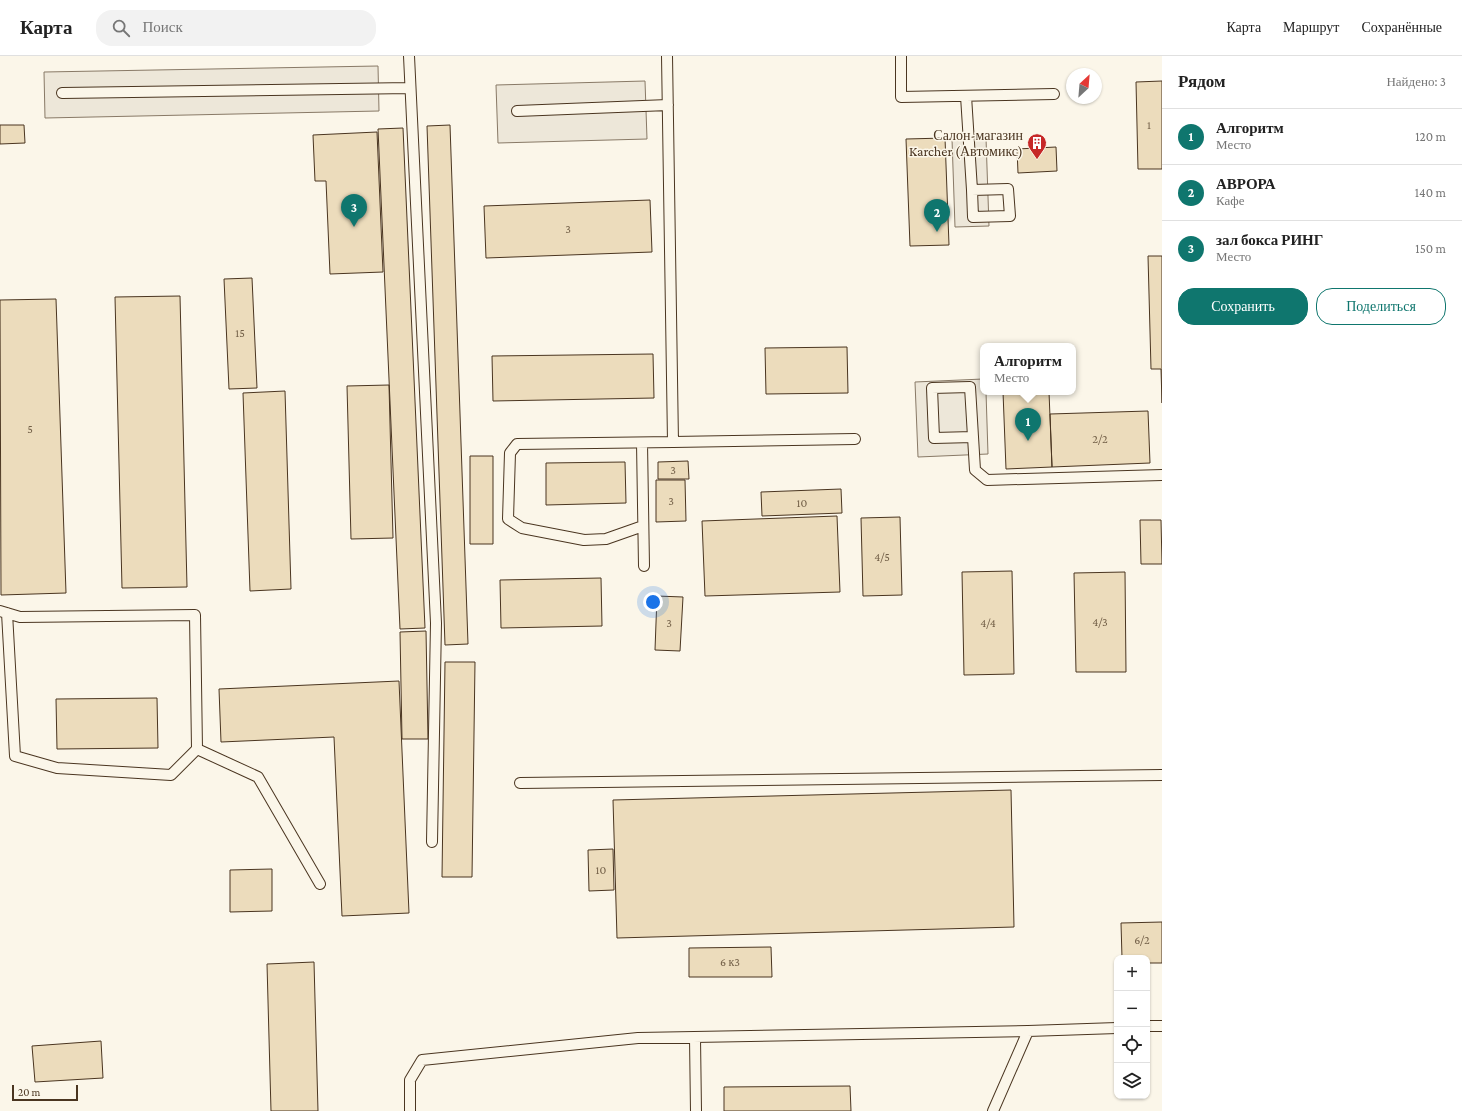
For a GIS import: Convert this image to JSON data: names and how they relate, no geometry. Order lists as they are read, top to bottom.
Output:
{
  "places": {
    "building": ["Салон-магазин Karcher (Автомикс)"]
  },
  "house_numbers": [
    "1",
    "3",
    "15",
    "5",
    "2/2",
    "3",
    "3",
    "10",
    "4/5",
    "4/3",
    "3",
    "4/4",
    "10",
    "6/2",
    "6 к3"
  ],
  "scale_bar": "20 m",
  "north": "top right",
  "page": {
    "header": "Карта",
    "search": "Поиск",
    "nav": ["Карта", "Маршрут", "Сохранённые"],
    "heading": ["Рядом", "Найдено: 3"],
    "list": [
      {
        "mark": "1",
        "name": "Алгоритм",
        "note": "Место",
        "value": "120 m"
      },
      {
        "mark": "2",
        "name": "АВРОРА",
        "note": "Кафе",
        "value": "140 m"
      },
      {
        "mark": "3",
        "name": "зал бокса РИНГ",
        "note": "Место",
        "value": "150 m"
      }
    ],
    "pins": ["3", "2", "1"],
    "buttons": ["Сохранить", "Поделиться"],
    "popup": ["Алгоритм", "Место"],
    "map_buttons": ["+", "−"],
    "scale": "20 m"
  }
}
